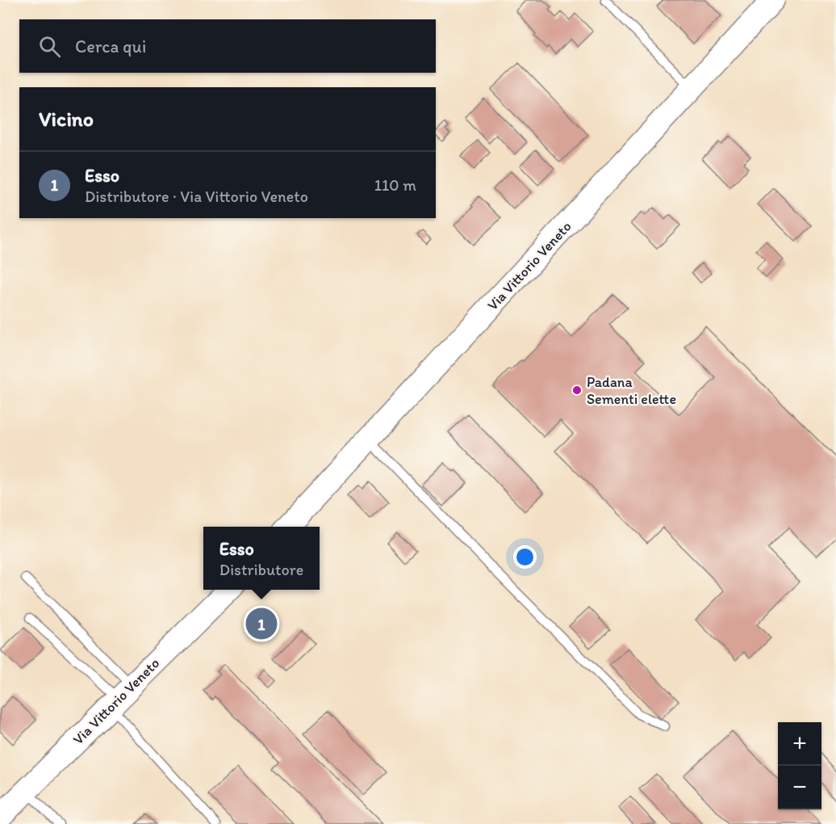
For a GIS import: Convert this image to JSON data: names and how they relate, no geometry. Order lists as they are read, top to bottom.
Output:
{
  "streets": {
    "main road": ["Via Vittorio Veneto"]
  },
  "places": ["Padana Sementi elette"],
  "page": {
    "search": "Cerca qui",
    "heading": "Vicino",
    "list": [
      {
        "mark": "1",
        "name": "Esso",
        "note": "Distributore · Via Vittorio Veneto",
        "value": "110 m"
      }
    ],
    "popup": ["Esso", "Distributore"],
    "pins": "1",
    "map_buttons": ["+", "−"]
  }
}
